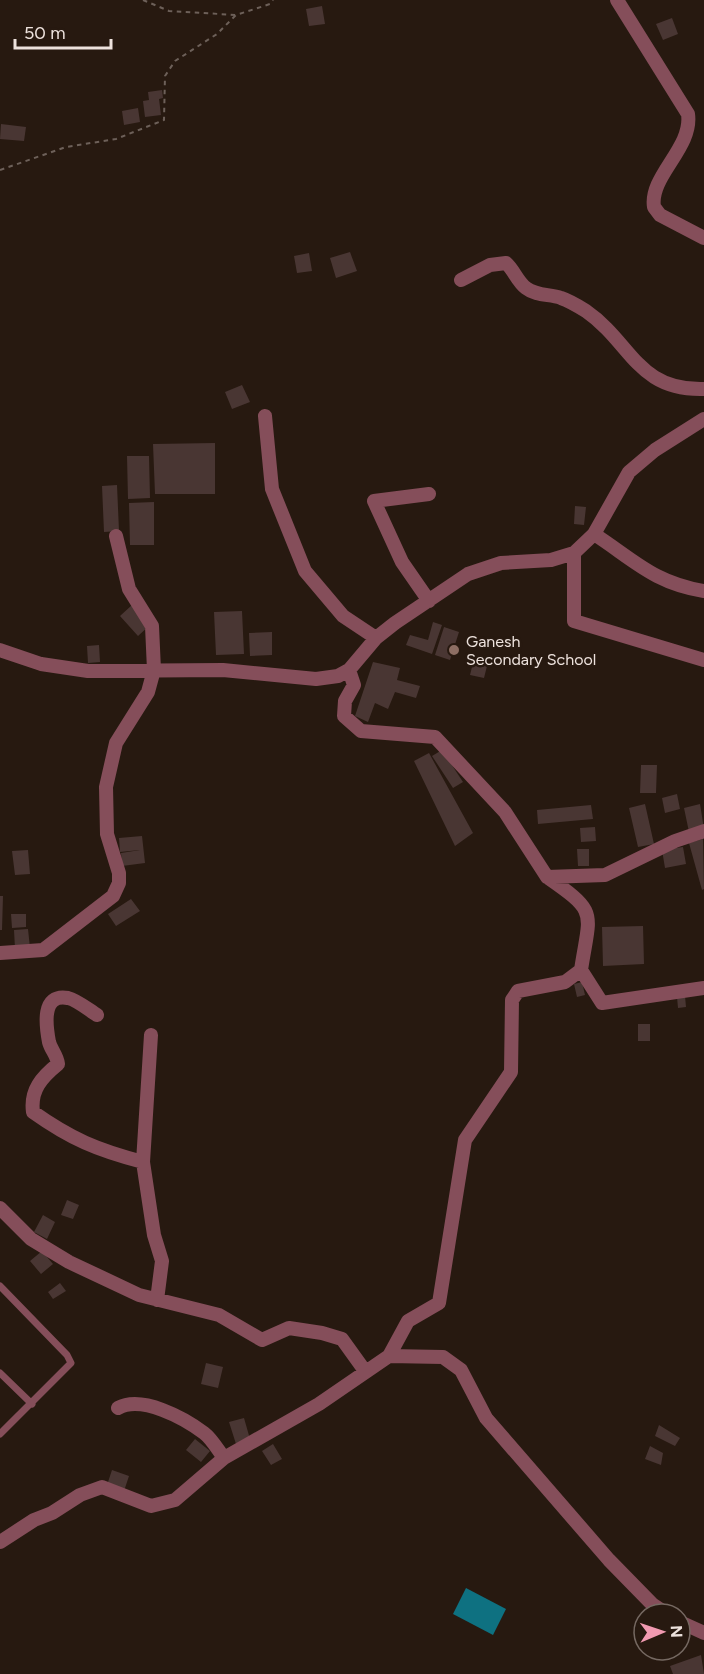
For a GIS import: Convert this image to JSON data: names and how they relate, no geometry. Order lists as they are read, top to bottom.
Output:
{
  "places": ["Ganesh Secondary School"],
  "scale_bar": "50 m",
  "north": "right"
}
